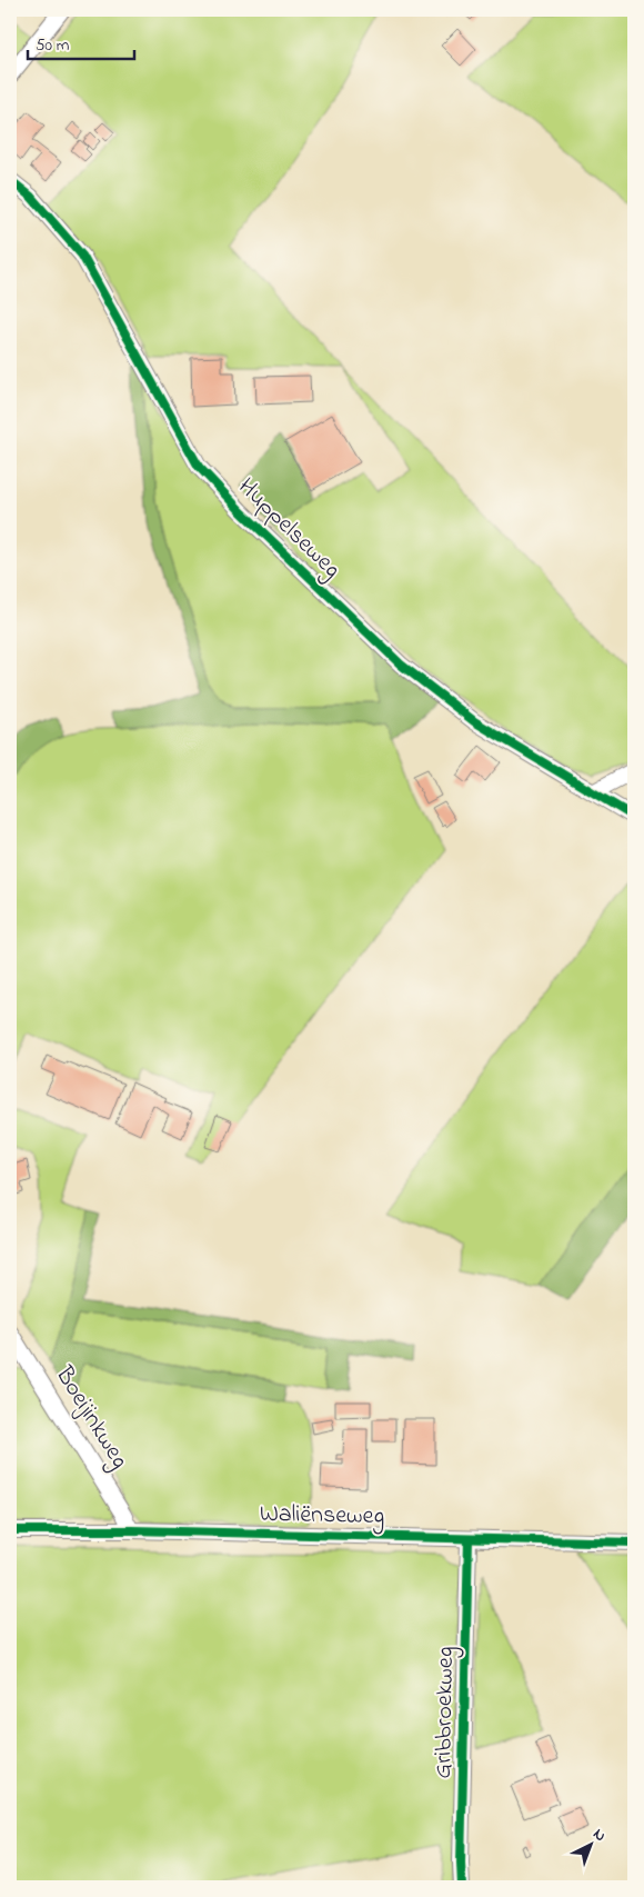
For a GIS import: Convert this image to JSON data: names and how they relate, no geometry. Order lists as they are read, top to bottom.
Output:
{
  "streets": {
    "street": [
      "Huppelseweg",
      "Boeijinkweg",
      "Waliënseweg",
      "Gribbroekweg"
    ]
  },
  "crossings": [
    ["Boeijinkweg", "Waliënseweg"],
    ["Waliënseweg", "Gribbroekweg"]
  ],
  "scale_bar": "50 m",
  "north": "top right"
}
